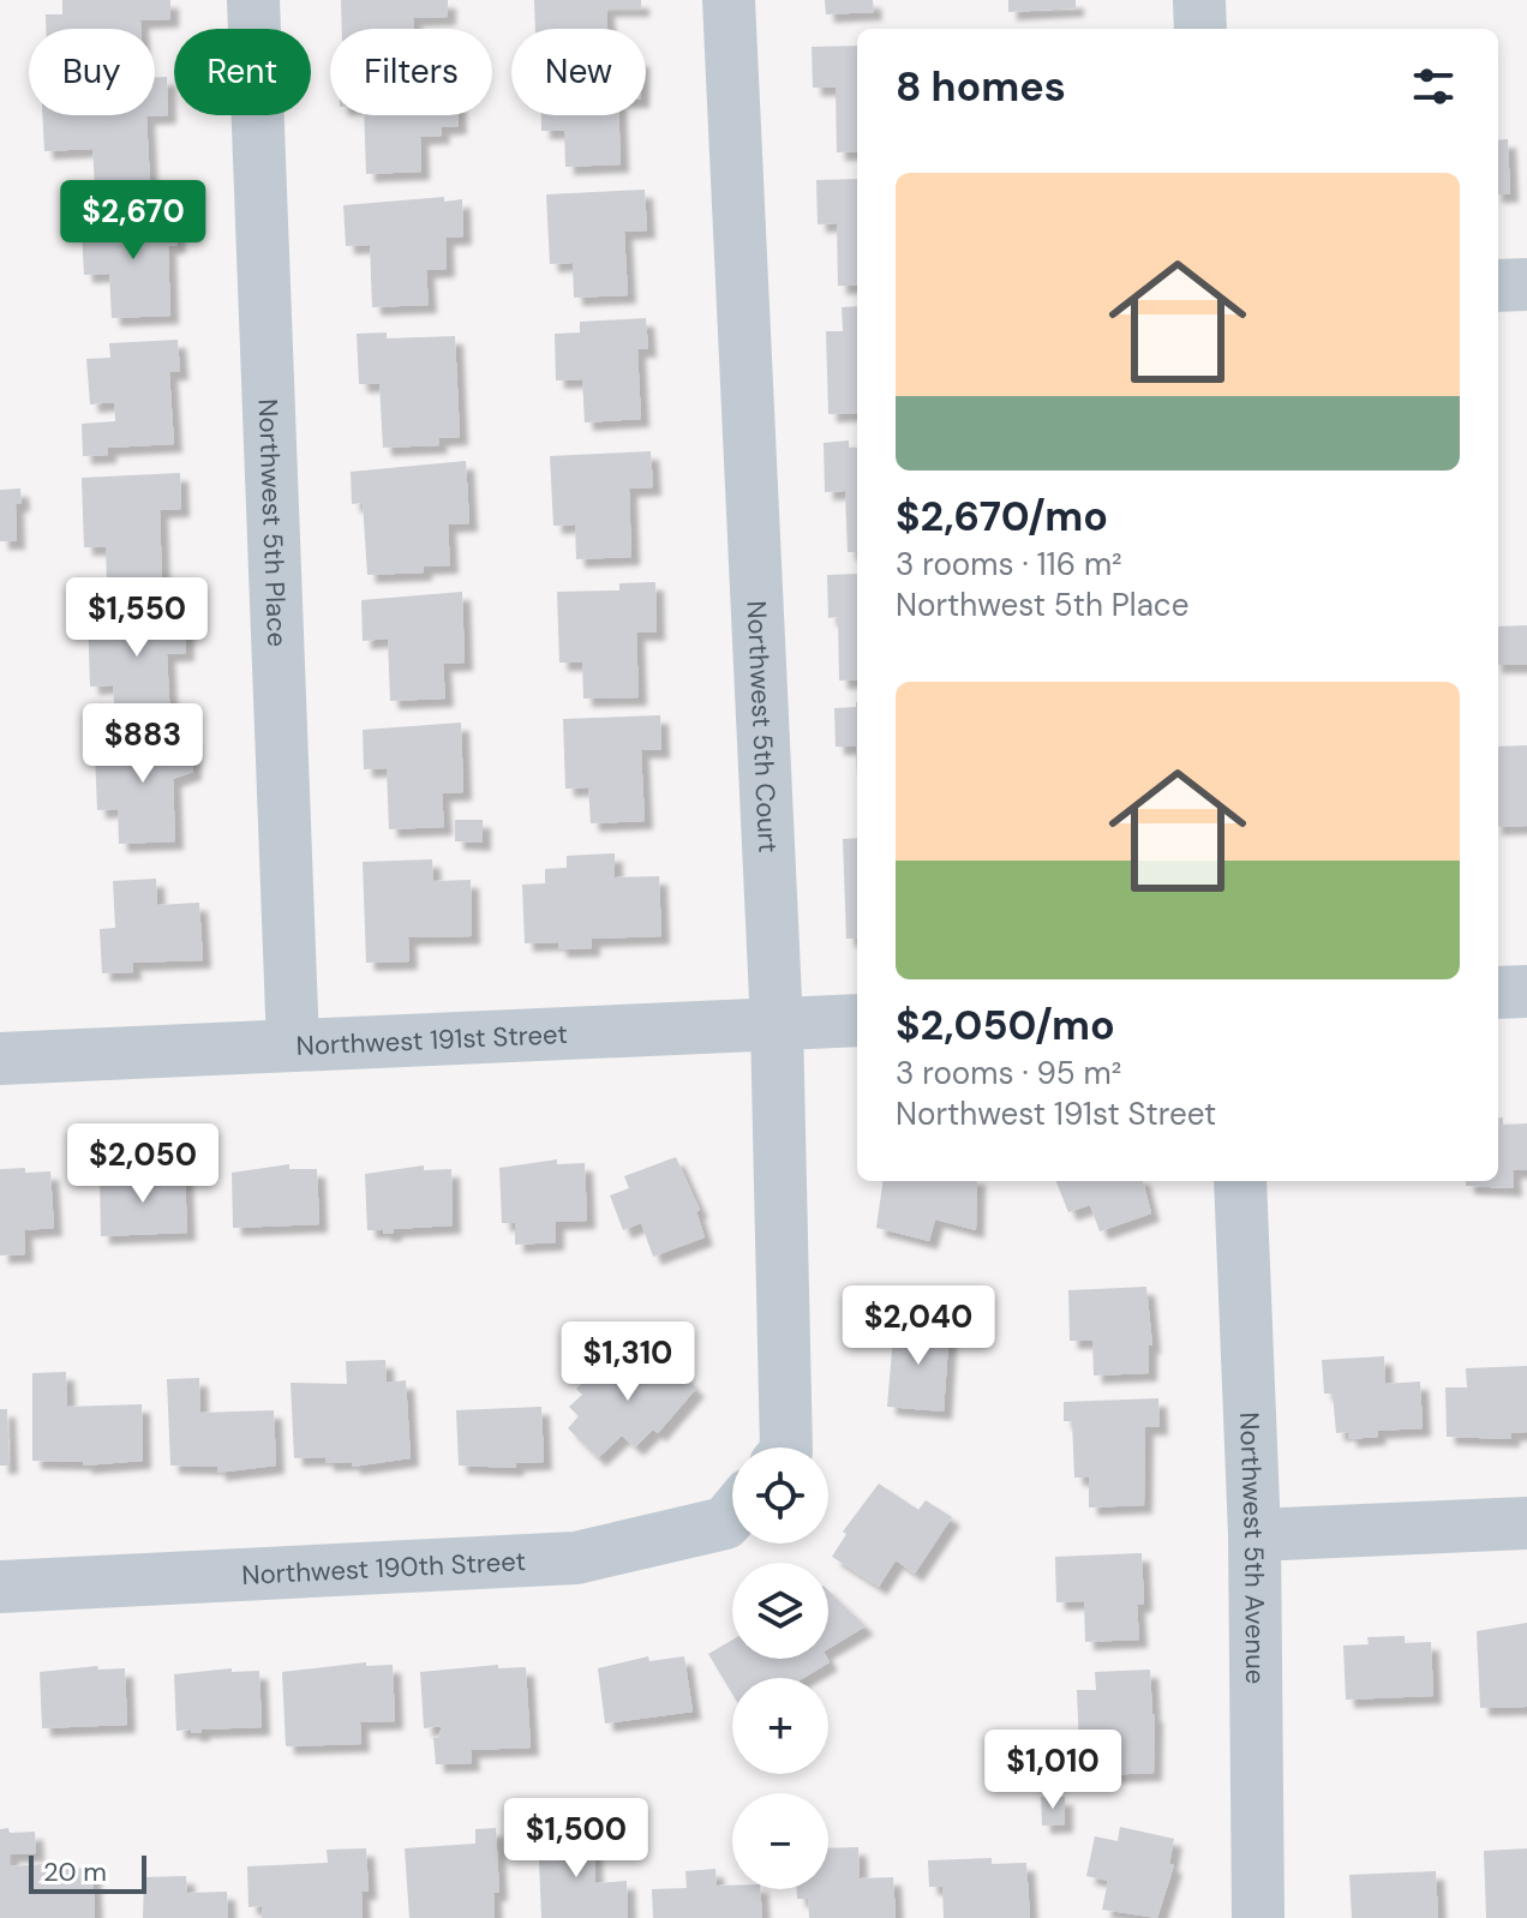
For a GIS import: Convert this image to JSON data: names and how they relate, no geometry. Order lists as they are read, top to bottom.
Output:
{
  "streets": {
    "street": [
      "Northwest 5th Place",
      "Northwest 5th Court",
      "Northwest 191st Street",
      "Northwest 5th Avenue",
      "Northwest 190th Street"
    ]
  },
  "crossings": [
    ["Northwest 5th Place", "Northwest 191st Street"],
    ["Northwest 5th Court", "Northwest 191st Street"]
  ],
  "scale_bar": "20 m",
  "page": {
    "chip": [
      "Buy",
      "Rent",
      "Filters",
      "New"
    ],
    "heading": "8 homes",
    "list": [
      {
        "name": "$2,670/mo",
        "note": "3 rooms · 116 m² · Northwest 5th Place"
      },
      {
        "name": "$2,050/mo",
        "note": "3 rooms · 95 m² · Northwest 191st Street"
      }
    ],
    "price": [
      "$2,670",
      "$1,550",
      "$883",
      "$2,050",
      "$2,040",
      "$1,310",
      "$1,010",
      "$1,500"
    ],
    "map_buttons": ["+", "−"],
    "scale": "20 m"
  }
}
